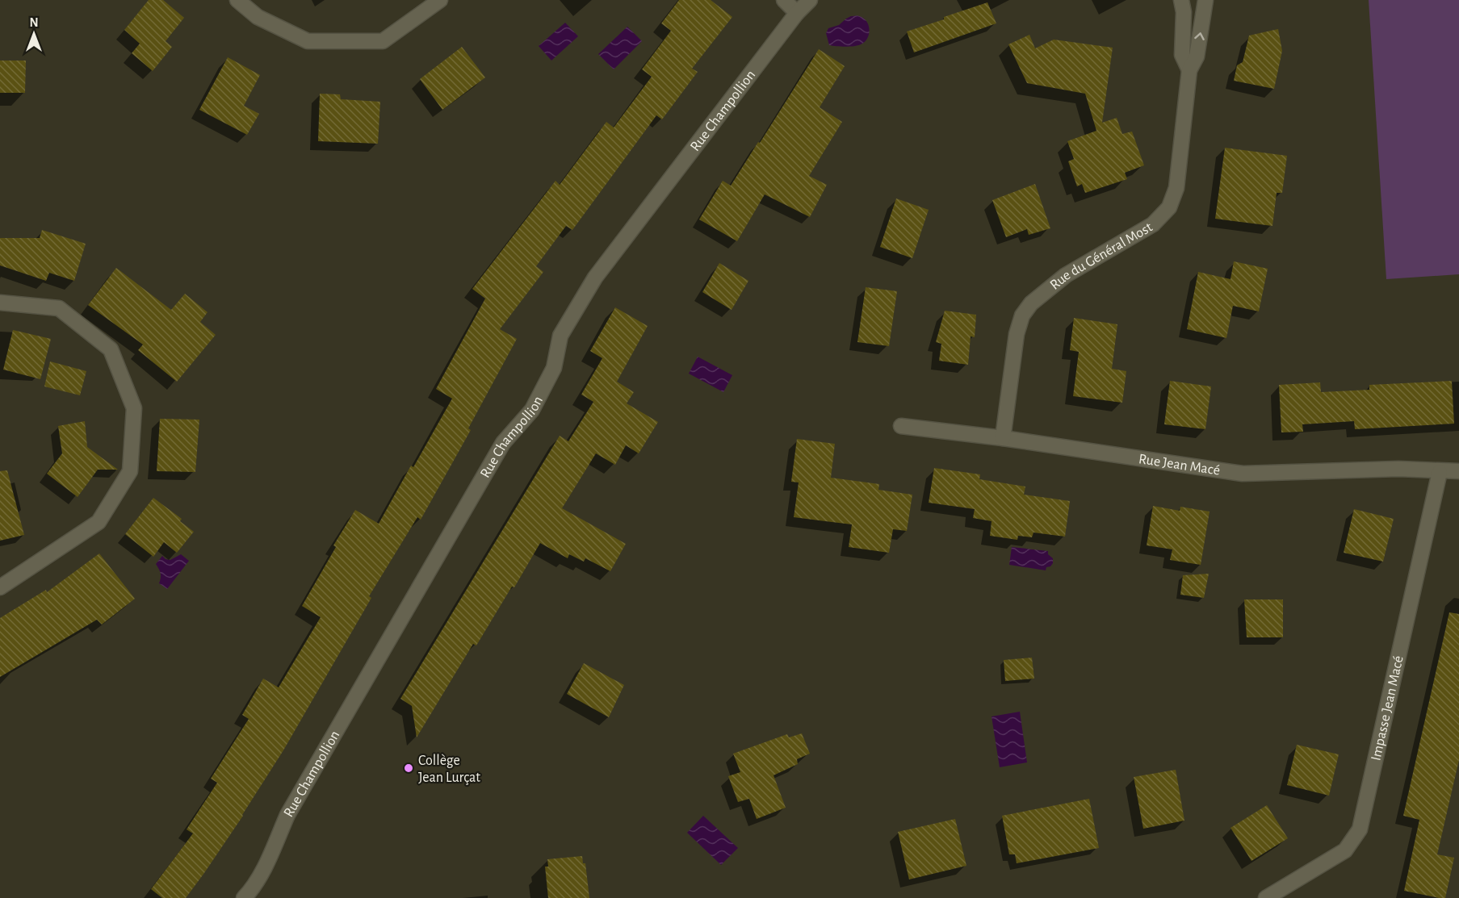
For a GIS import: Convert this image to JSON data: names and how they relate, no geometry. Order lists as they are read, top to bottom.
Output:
{
  "streets": {
    "street": [
      "Rue Champollion",
      "Rue du Général Most",
      "Rue Jean Macé",
      "Impasse Jean Macé"
    ]
  },
  "crossings": [
    ["Rue du Général Most", "Rue Jean Macé"],
    ["Rue Jean Macé", "Impasse Jean Macé"]
  ],
  "places": ["Collège Jean Lurçat"],
  "north": "top"
}
